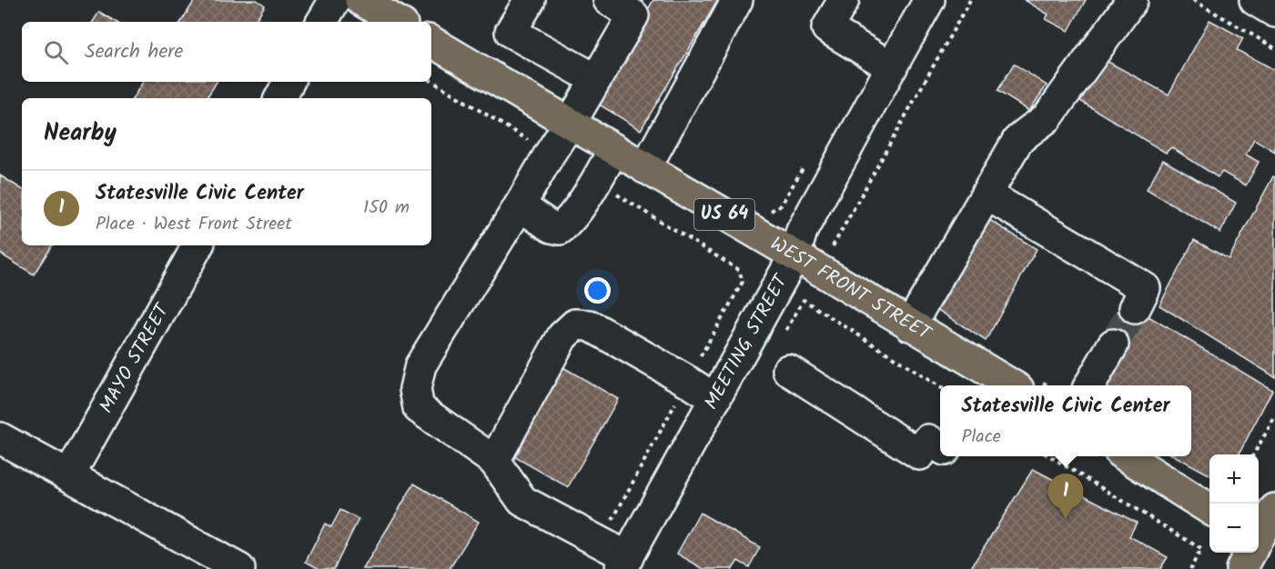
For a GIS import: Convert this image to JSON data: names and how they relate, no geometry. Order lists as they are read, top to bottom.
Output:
{
  "streets": {
    "main road": ["US 64", "WEST FRONT STREET"],
    "street": ["MEETING STREET", "MAYO STREET"]
  },
  "crossings": [
    ["WEST FRONT STREET", "MEETING STREET"]
  ],
  "page": {
    "search": "Search here",
    "heading": "Nearby",
    "list": [
      {
        "mark": "1",
        "name": "Statesville Civic Center",
        "note": "Place · West Front Street",
        "value": "150 m"
      }
    ],
    "popup": ["Statesville Civic Center", "Place"],
    "map_buttons": ["+", "−"],
    "pins": "1"
  }
}
